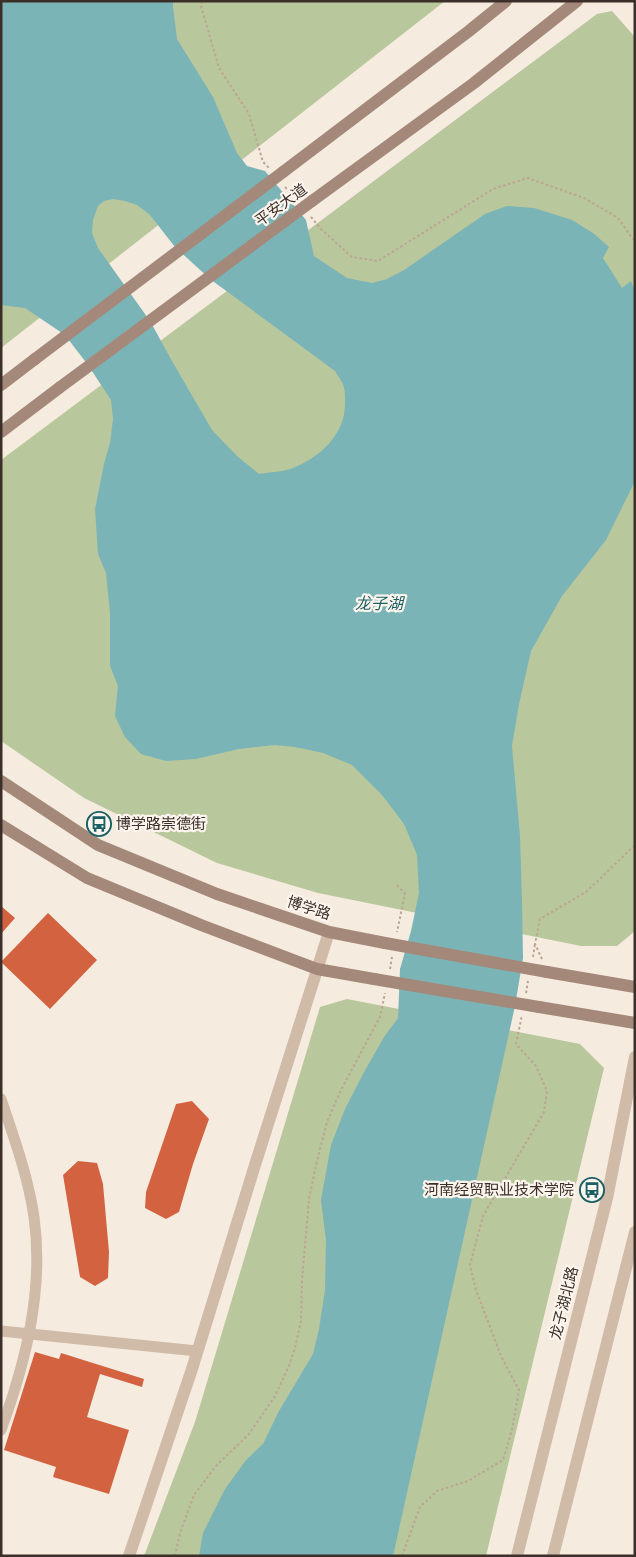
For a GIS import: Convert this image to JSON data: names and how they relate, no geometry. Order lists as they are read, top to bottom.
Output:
{
  "streets": {
    "main road": ["平安大道", "博学路"],
    "street": ["龙子湖北路"]
  },
  "water": ["龙子湖"],
  "places": {
    "bus stop": ["博学路崇德街", "河南经贸职业技术学院"]
  }
}
